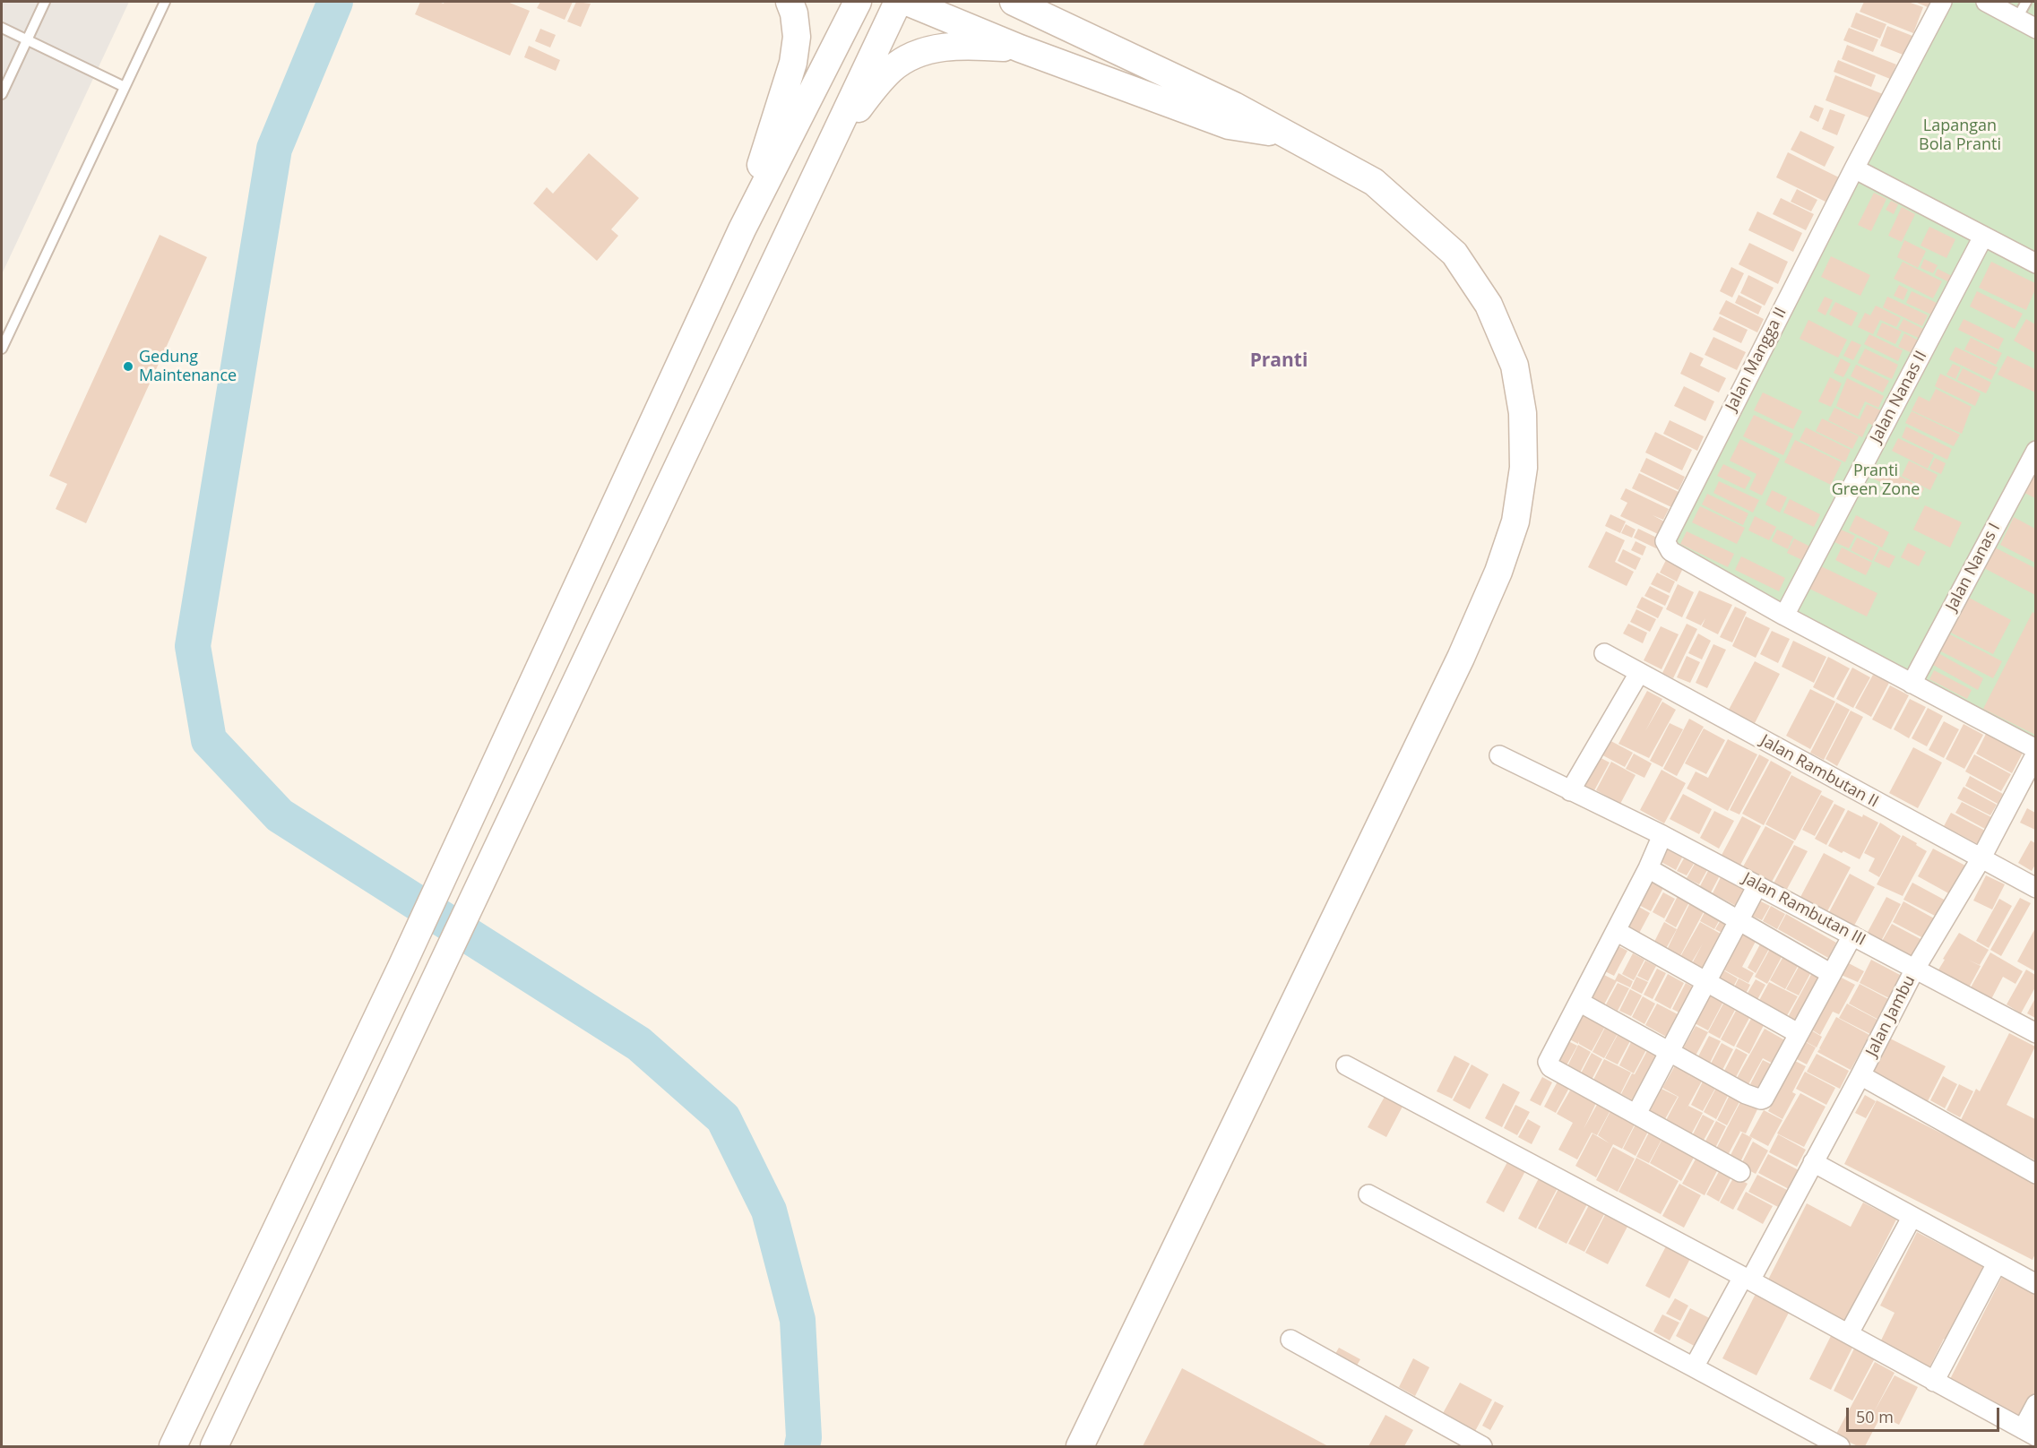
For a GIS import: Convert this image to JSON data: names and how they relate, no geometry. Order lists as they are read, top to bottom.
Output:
{
  "streets": {
    "street": [
      "Jalan Mangga II",
      "Jalan Nanas II",
      "Jalan Nanas I",
      "Jalan Rambutan II",
      "Jalan Rambutan III",
      "Jalan Jambu"
    ]
  },
  "crossings": [
    ["Jalan Mangga II", "Jalan Nanas II"],
    ["Jalan Rambutan II", "Jalan Jambu"],
    ["Jalan Rambutan III", "Jalan Jambu"]
  ],
  "districts": ["Pranti"],
  "parks": ["Lapangan Bola Pranti", "Pranti Green Zone"],
  "places": ["Gedung Maintenance"],
  "scale_bar": "50 m"
}
